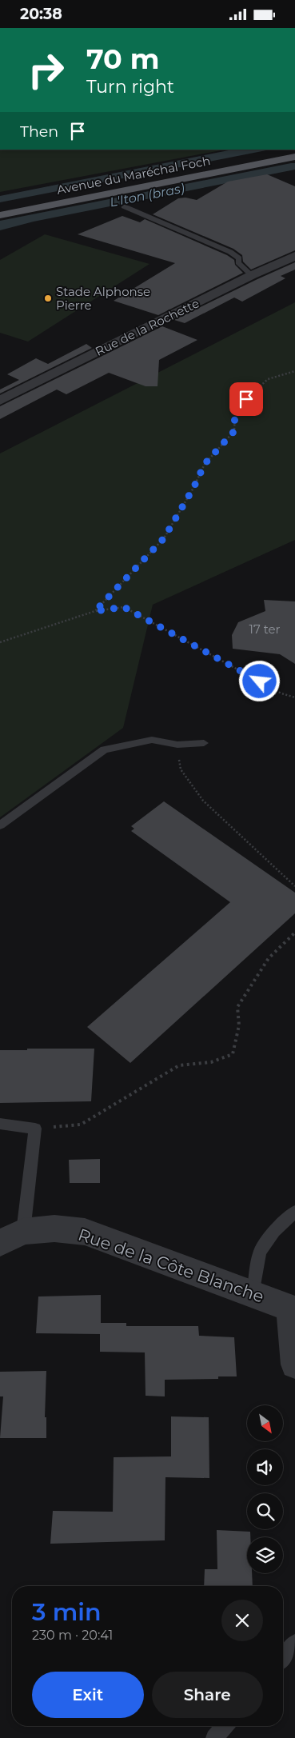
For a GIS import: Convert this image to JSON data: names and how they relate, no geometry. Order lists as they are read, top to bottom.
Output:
{
  "streets": {
    "main road": ["Avenue du Maréchal Foch"],
    "street": ["Rue de la Rochette", "Rue de la Côte Blanche"]
  },
  "water": ["L'Iton (bras)"],
  "places": ["Stade Alphonse Pierre"],
  "house_numbers": ["17 ter"],
  "north": "bottom right",
  "page": {
    "status": "20:38",
    "turn": ["70 m", "Turn right"],
    "then": "Then",
    "heading": ["3 min", "230 m · 20:41"],
    "buttons": ["Exit", "Share"]
  }
}
